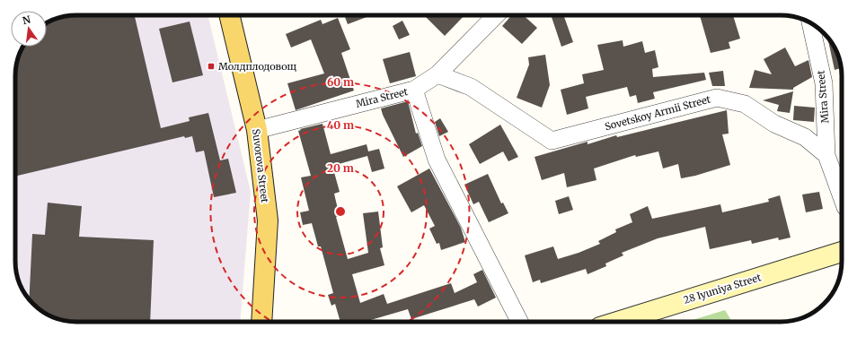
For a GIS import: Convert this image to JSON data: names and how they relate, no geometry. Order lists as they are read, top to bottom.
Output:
{
  "streets": {
    "main road": ["Suvorova Street", "28 Iyuniya Street"],
    "street": ["Mira Street", "Sovetskoy Armii Street"]
  },
  "crossings": [
    ["Mira Street", "Sovetskoy Armii Street"],
    ["Mira Street", "Suvorova Street"]
  ],
  "places": {
    "transit": ["Молдплодовощ"]
  },
  "north": "top",
  "rings": ["60 m", "40 m", "20 m"]
}
